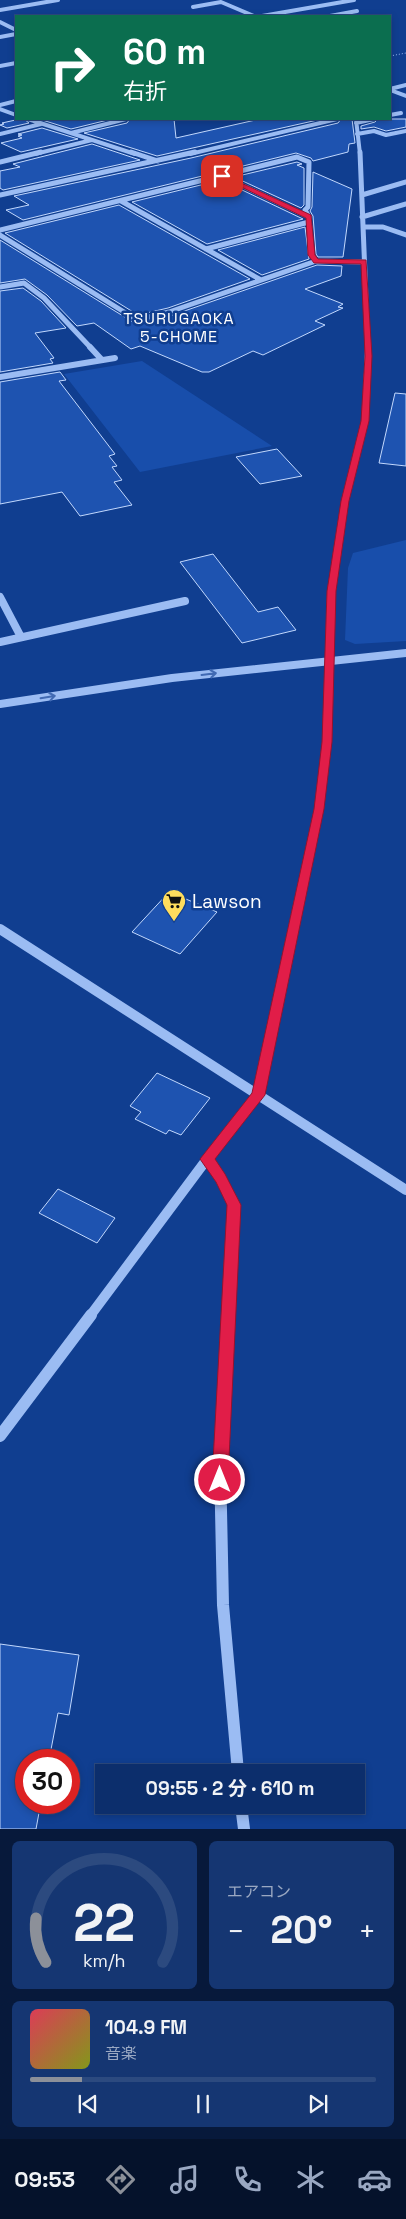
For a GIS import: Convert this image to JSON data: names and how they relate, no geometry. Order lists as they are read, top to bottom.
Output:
{
  "districts": ["TSURUGAOKA 5-CHOME"],
  "places": {
    "supermarket": ["Lawson"]
  },
  "page": {
    "turn": ["60 m", "右折"],
    "limit": "30",
    "trip": "09:55 · 2 分 · 610 m",
    "tile": "エアコン",
    "heat": ["−", "20°", "+"],
    "song": ["104.9 FM", "音楽"],
    "tabs": "09:53",
    "gauge": ["22", "km/h"]
  }
}
